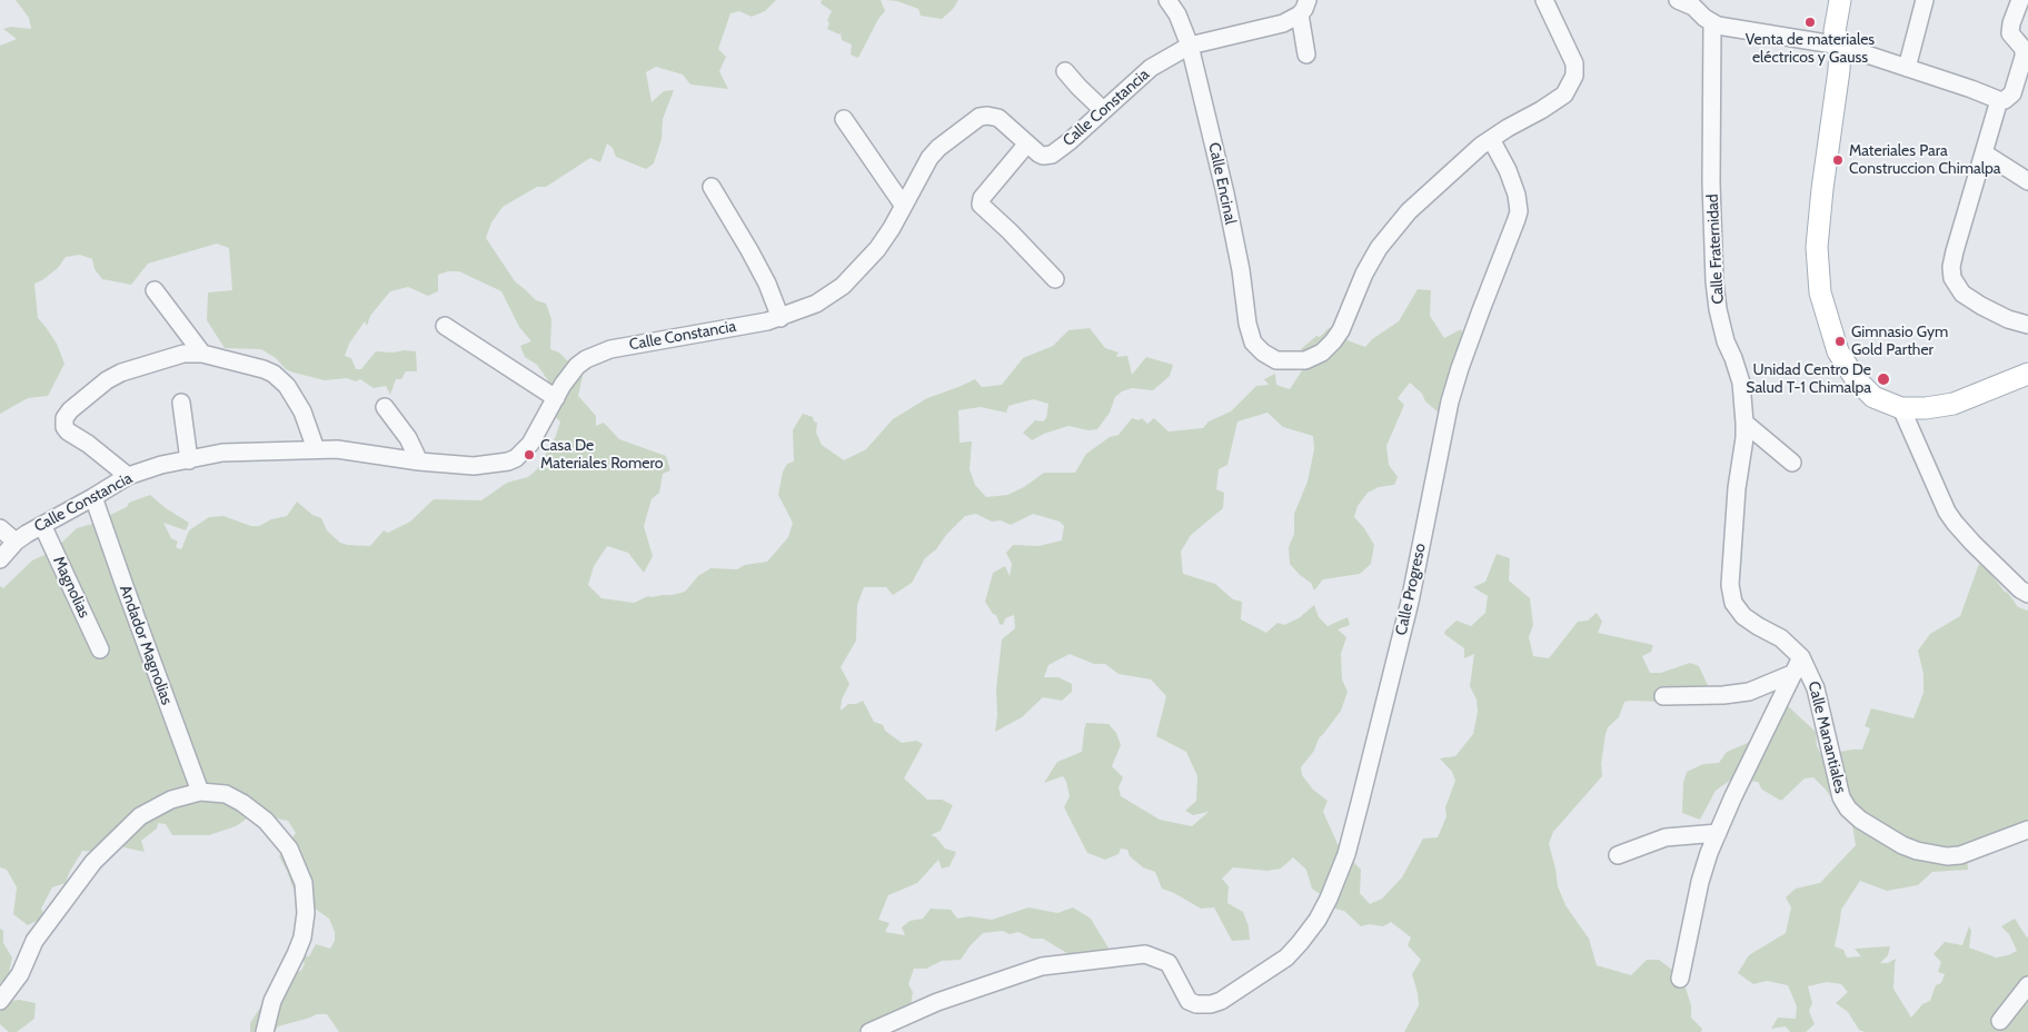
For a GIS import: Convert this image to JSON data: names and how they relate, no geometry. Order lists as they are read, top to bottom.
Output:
{
  "streets": {
    "street": [
      "Calle Constancia",
      "Calle Encinal",
      "Calle Fraternidad",
      "Magnolias",
      "Calle Progreso",
      "Andador Magnolias",
      "Calle Manantiales"
    ]
  },
  "crossings": [
    ["Calle Constancia", "Calle Encinal"],
    ["Calle Constancia", "Magnolias"],
    ["Calle Constancia", "Andador Magnolias"],
    ["Calle Encinal", "Calle Progreso"],
    ["Calle Fraternidad", "Calle Manantiales"]
  ],
  "places": [
    "Venta de materiales eléctricos y Gauss",
    "Materiales Para Construccion Chimalpa",
    "Gimnasio Gym Gold Parther",
    "Unidad Centro De Salud T-1 Chimalpa",
    "Casa De Materiales Romero"
  ]
}
